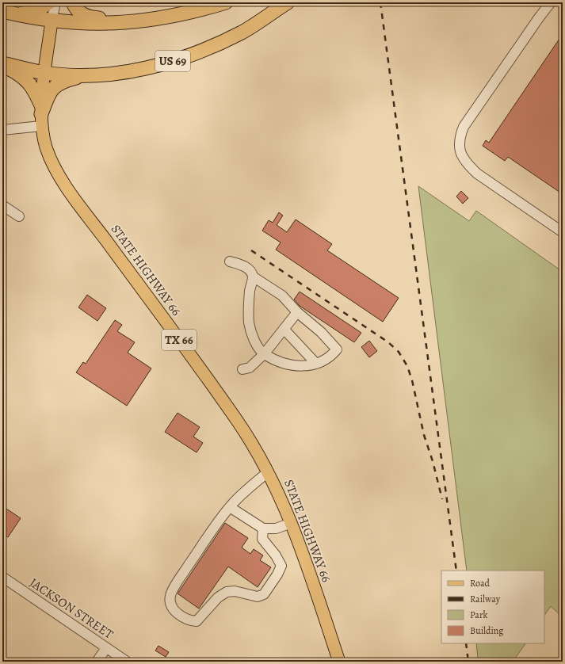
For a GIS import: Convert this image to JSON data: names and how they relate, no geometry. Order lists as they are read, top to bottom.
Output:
{
  "streets": {
    "highway": ["US 69"],
    "main road": ["STATE HIGHWAY 66", "TX 66"],
    "street": ["JACKSON STREET"]
  },
  "crossings": [
    ["US 69", "STATE HIGHWAY 66"]
  ],
  "legend": [
    "Road",
    "Railway",
    "Park",
    "Building"
  ]
}
